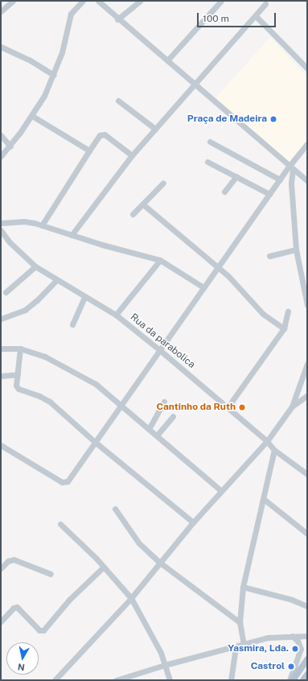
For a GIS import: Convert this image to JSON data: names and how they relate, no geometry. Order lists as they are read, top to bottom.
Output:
{
  "streets": {
    "street": ["Rua da parabolica"]
  },
  "places": [
    "Praça de Madeira",
    "Cantinho da Ruth",
    "Yasmira, Lda.",
    "Castrol"
  ],
  "scale_bar": "100 m",
  "north": "bottom"
}
